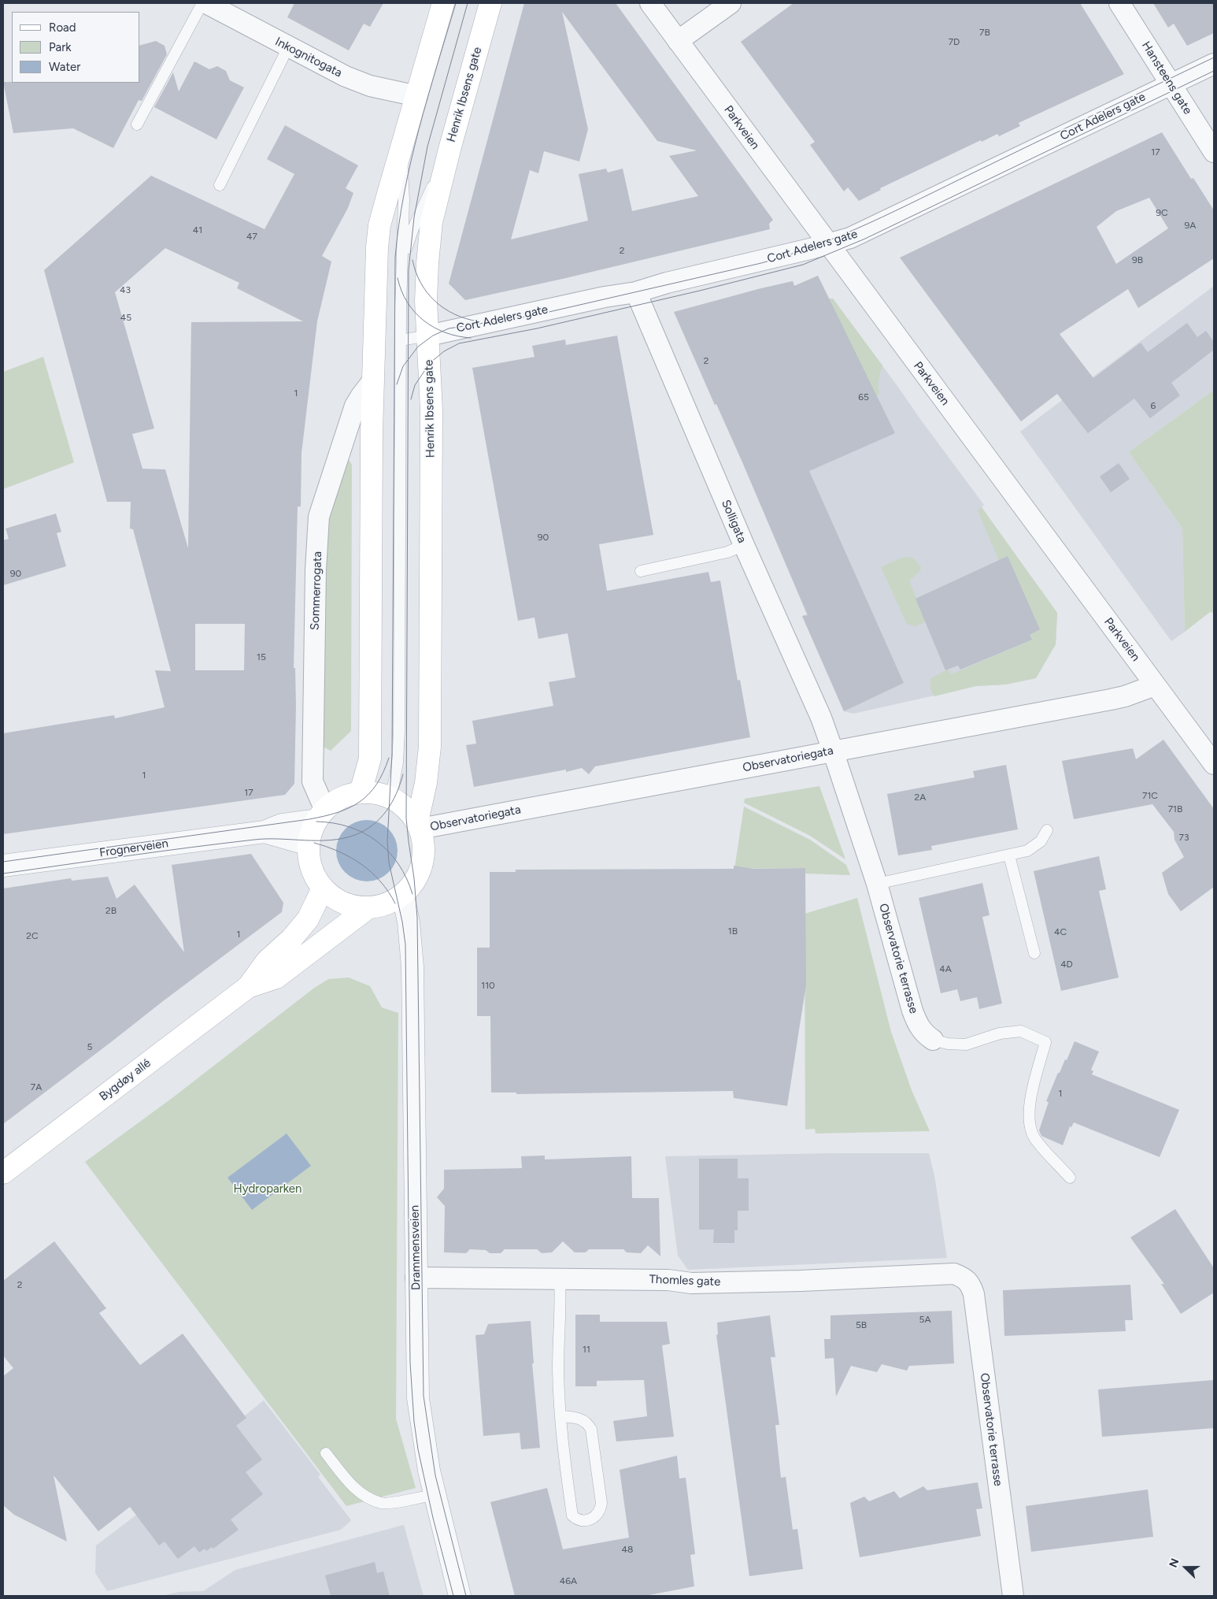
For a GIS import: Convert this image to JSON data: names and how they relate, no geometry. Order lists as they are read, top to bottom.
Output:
{
  "streets": {
    "main road": ["Henrik Ibsens gate", "Bygdøy allé"],
    "street": [
      "Inkognitogata",
      "Hansteens gate",
      "Cort Adelers gate",
      "Parkveien",
      "Solligata",
      "Sommerrogata",
      "Observatoriegata",
      "Frognerveien",
      "Observatorie terrasse",
      "Drammensveien",
      "Thomles gate"
    ]
  },
  "crossings": [
    ["Hansteens gate", "Cort Adelers gate"],
    ["Henrik Ibsens gate", "Cort Adelers gate"],
    ["Henrik Ibsens gate", "Sommerrogata"],
    ["Henrik Ibsens gate", "Observatoriegata"],
    ["Henrik Ibsens gate", "Frognerveien"],
    ["Henrik Ibsens gate", "Bygdøy allé"],
    ["Henrik Ibsens gate", "Drammensveien"],
    ["Cort Adelers gate", "Parkveien"],
    ["Cort Adelers gate", "Solligata"],
    ["Parkveien", "Observatoriegata"],
    ["Solligata", "Observatoriegata"],
    ["Solligata", "Observatorie terrasse"],
    ["Sommerrogata", "Observatoriegata"],
    ["Sommerrogata", "Frognerveien"],
    ["Sommerrogata", "Bygdøy allé"],
    ["Sommerrogata", "Drammensveien"],
    ["Observatoriegata", "Frognerveien"],
    ["Observatoriegata", "Observatorie terrasse"],
    ["Observatoriegata", "Bygdøy allé"],
    ["Observatoriegata", "Drammensveien"],
    ["Frognerveien", "Bygdøy allé"],
    ["Frognerveien", "Drammensveien"],
    ["Observatorie terrasse", "Thomles gate"],
    ["Bygdøy allé", "Drammensveien"],
    ["Drammensveien", "Thomles gate"]
  ],
  "parks": ["Hydroparken"],
  "house_numbers": [
    "7B",
    "7D",
    "17",
    "9C",
    "9A",
    "41",
    "47",
    "2",
    "9B",
    "43",
    "45",
    "2",
    "1",
    "65",
    "6",
    "90",
    "90",
    "15",
    "1",
    "17",
    "71C",
    "2A",
    "71B",
    "73",
    "2B",
    "1B",
    "4C",
    "1",
    "2C",
    "4D",
    "4A",
    "110",
    "5",
    "7A",
    "1",
    "2",
    "5A",
    "5B",
    "11",
    "48",
    "46A"
  ],
  "legend": ["Road", "Park", "Water"],
  "north": "left"
}
